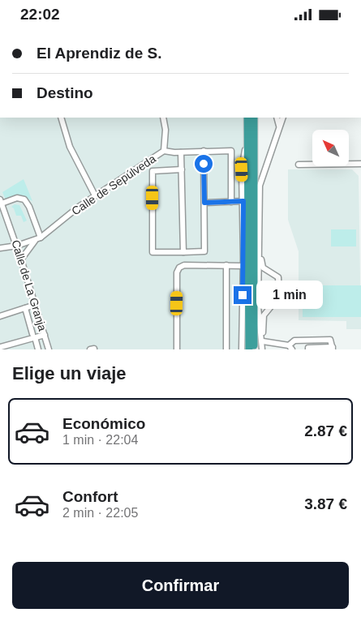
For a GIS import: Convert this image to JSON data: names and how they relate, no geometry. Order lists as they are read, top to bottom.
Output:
{
  "streets": {
    "street": ["Calle de Sepúlveda", "Calle de La Granja"]
  },
  "crossings": [
    ["Calle de Sepúlveda", "Calle de La Granja"]
  ],
  "north": "top left",
  "page": {
    "status": "22:02",
    "banner": ["El Aprendiz de S.", "Destino"],
    "bubble": "1 min",
    "heading": "Elige un viaje",
    "list": [
      {
        "name": "Económico",
        "note": "1 min · 22:04",
        "value": "2.87 €"
      },
      {
        "name": "Confort",
        "note": "2 min · 22:05",
        "value": "3.87 €"
      }
    ],
    "buttons": "Confirmar"
  }
}
